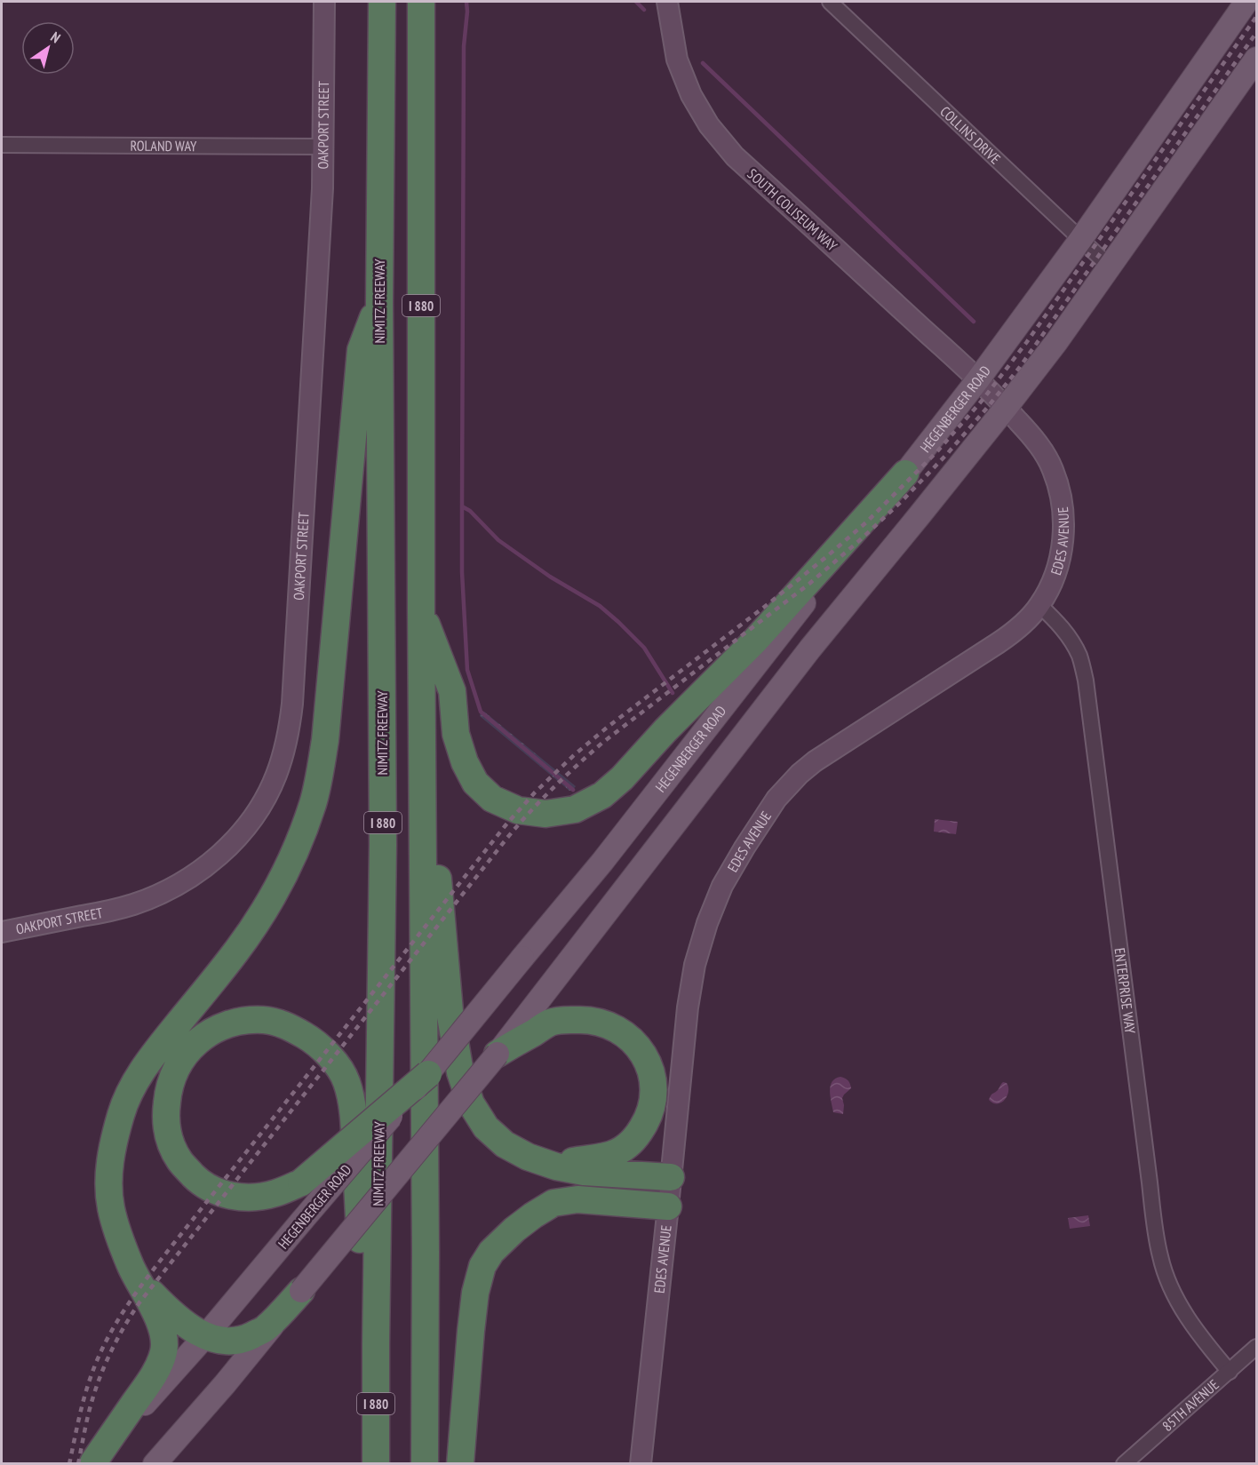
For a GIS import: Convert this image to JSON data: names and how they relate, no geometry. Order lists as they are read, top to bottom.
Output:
{
  "streets": {
    "highway": ["NIMITZ FREEWAY", "I 880"],
    "main road": ["HEGENBERGER ROAD"],
    "street": [
      "OAKPORT STREET",
      "COLLINS DRIVE",
      "ROLAND WAY",
      "SOUTH COLISEUM WAY",
      "EDES AVENUE",
      "ENTERPRISE WAY",
      "85TH AVENUE"
    ]
  },
  "crossings": [
    ["OAKPORT STREET", "ROLAND WAY"],
    ["COLLINS DRIVE", "HEGENBERGER ROAD"],
    ["SOUTH COLISEUM WAY", "HEGENBERGER ROAD"],
    ["SOUTH COLISEUM WAY", "EDES AVENUE"],
    ["HEGENBERGER ROAD", "EDES AVENUE"],
    ["EDES AVENUE", "ENTERPRISE WAY"],
    ["ENTERPRISE WAY", "85TH AVENUE"]
  ],
  "north": "top right"
}
